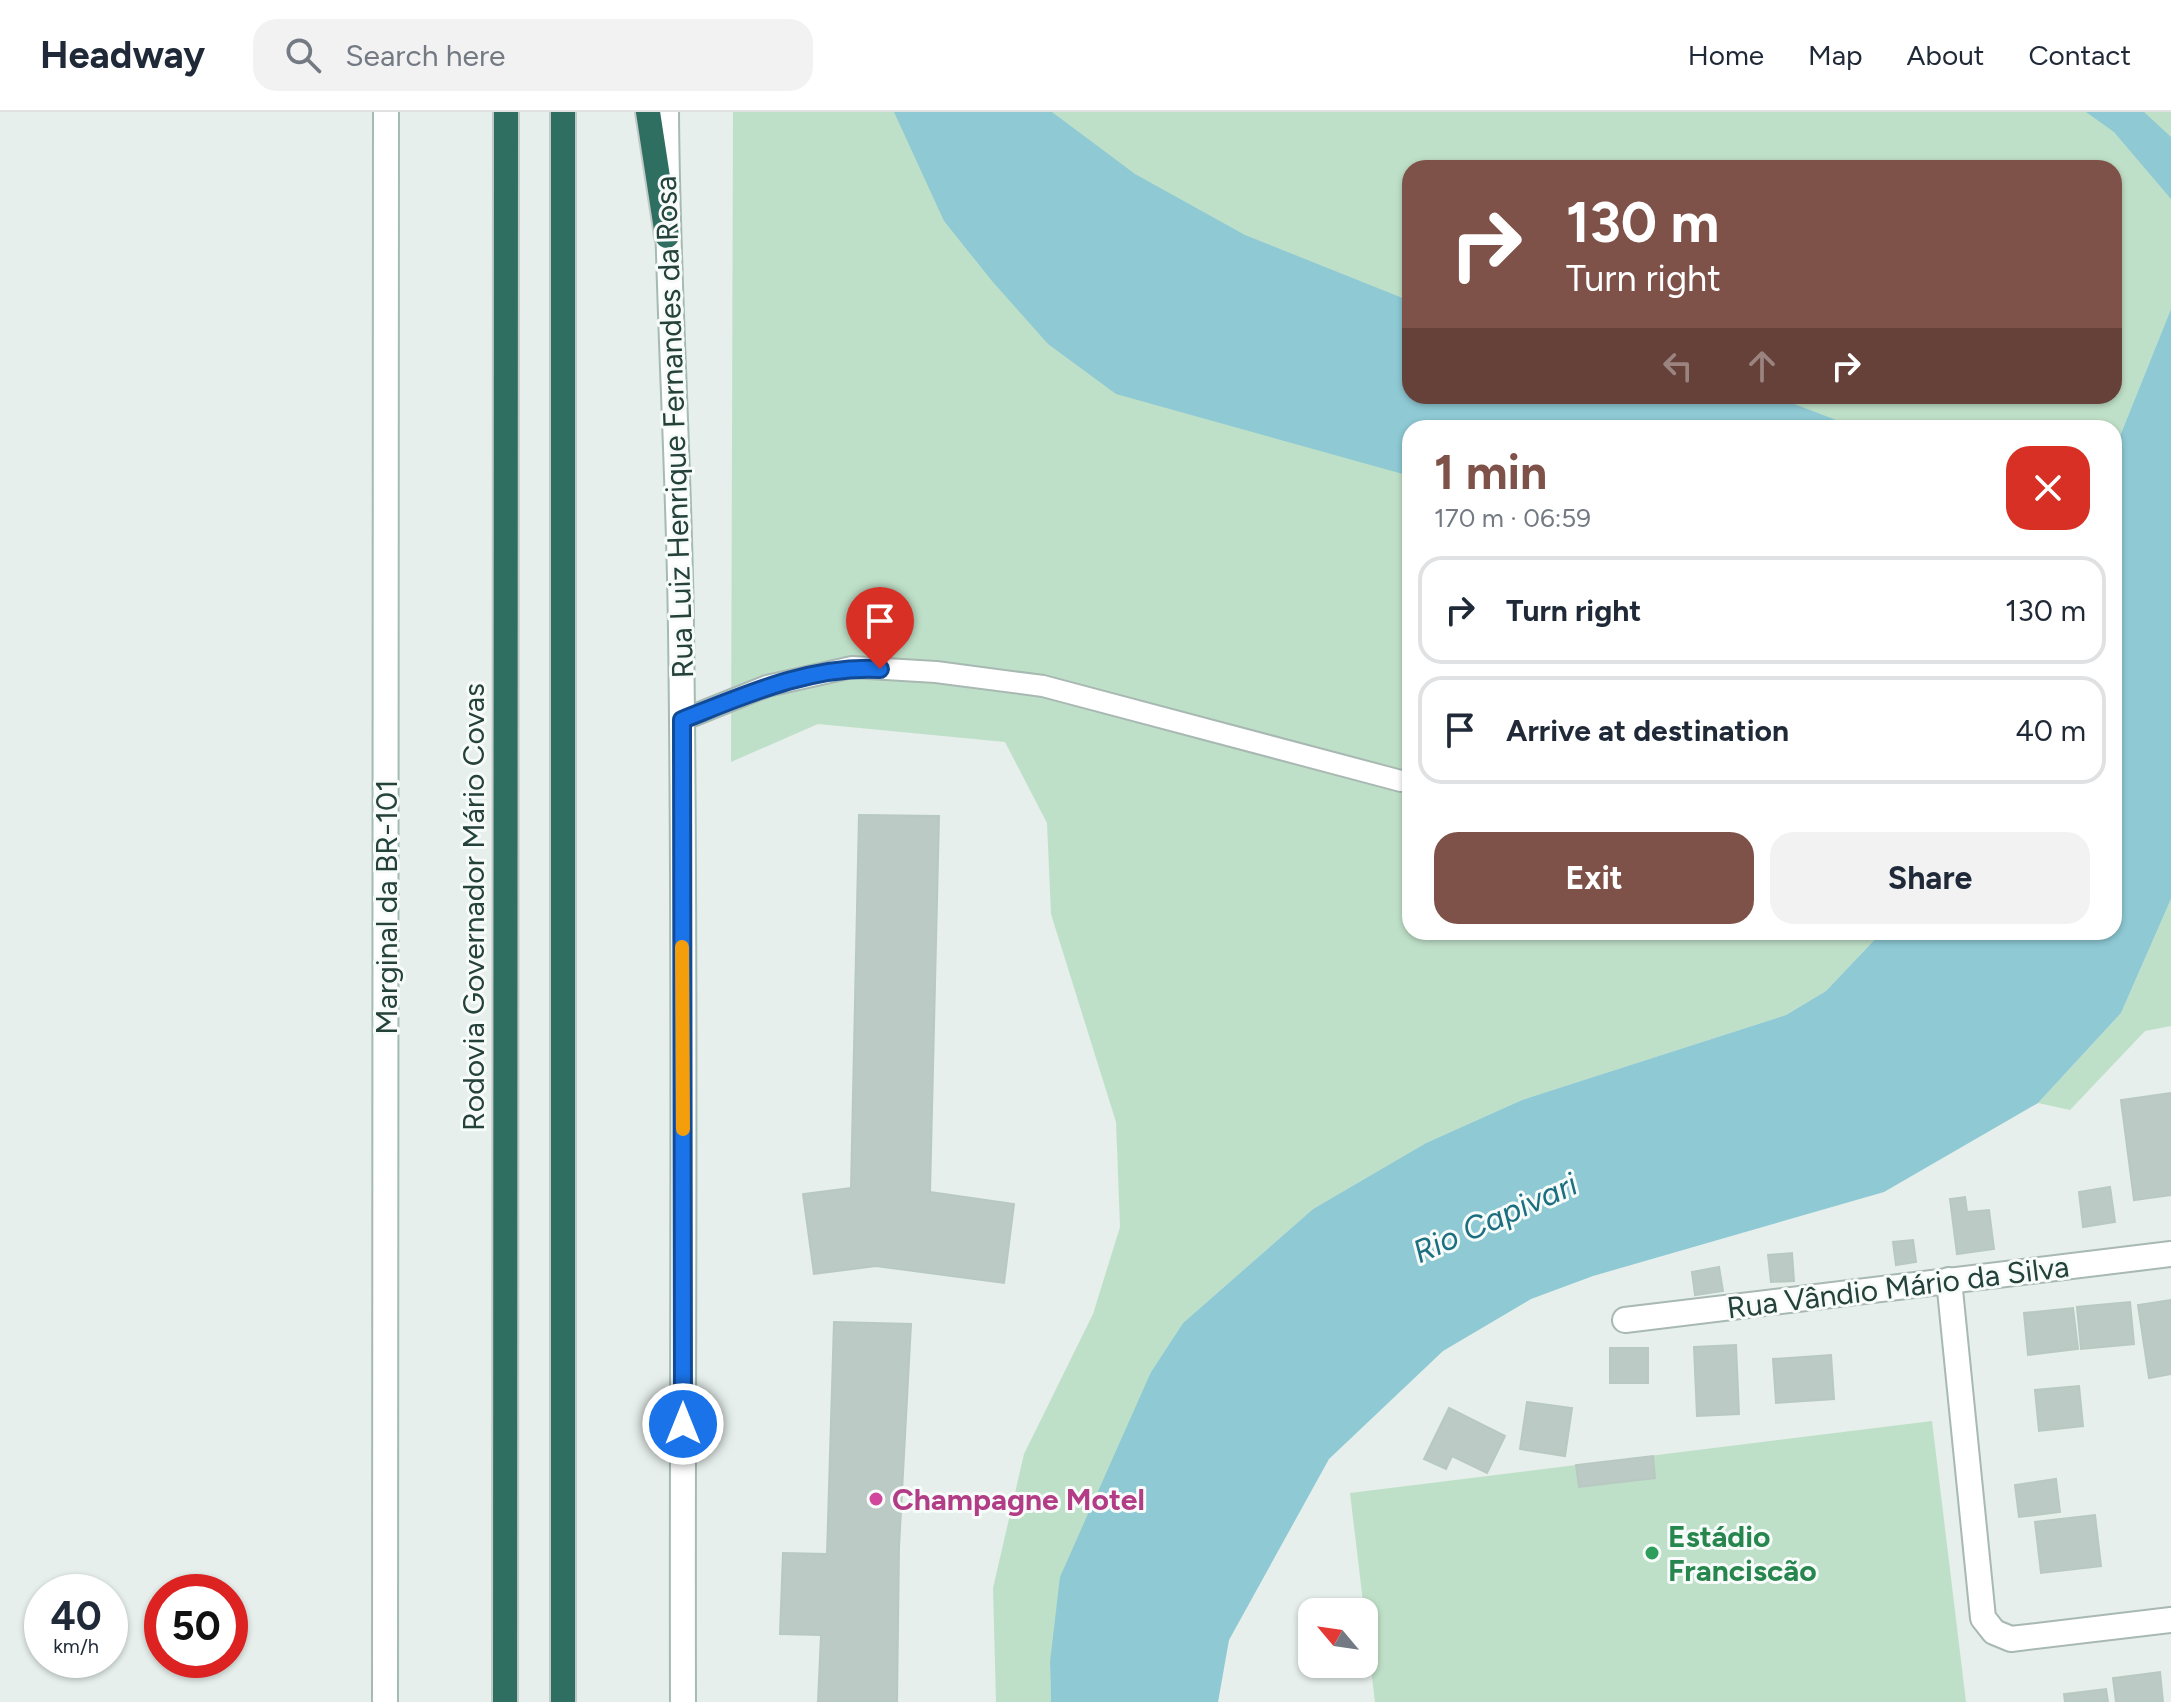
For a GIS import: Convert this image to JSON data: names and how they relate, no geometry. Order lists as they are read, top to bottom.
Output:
{
  "streets": {
    "highway": ["Rodovia Governador Mário Covas"],
    "main road": ["Rua Luiz Henrique Fernandes da Rosa", "Marginal da BR-101", "Rua Vândio Mário da Silva"]
  },
  "water": ["Rio Capivari"],
  "places": ["Champagne Motel", "Estádio Franciscão"],
  "north": "top left",
  "page": {
    "header": "Headway",
    "search": "Search here",
    "nav": [
      "Home",
      "Map",
      "About",
      "Contact"
    ],
    "turn": ["130 m", "Turn right"],
    "heading": ["1 min", "170 m · 06:59"],
    "list": [
      {
        "name": "Turn right",
        "value": "130 m"
      },
      {
        "name": "Arrive at destination",
        "value": "40 m"
      }
    ],
    "buttons": ["Exit", "Share"],
    "speed": "40 km/h",
    "limit": "50"
  }
}
